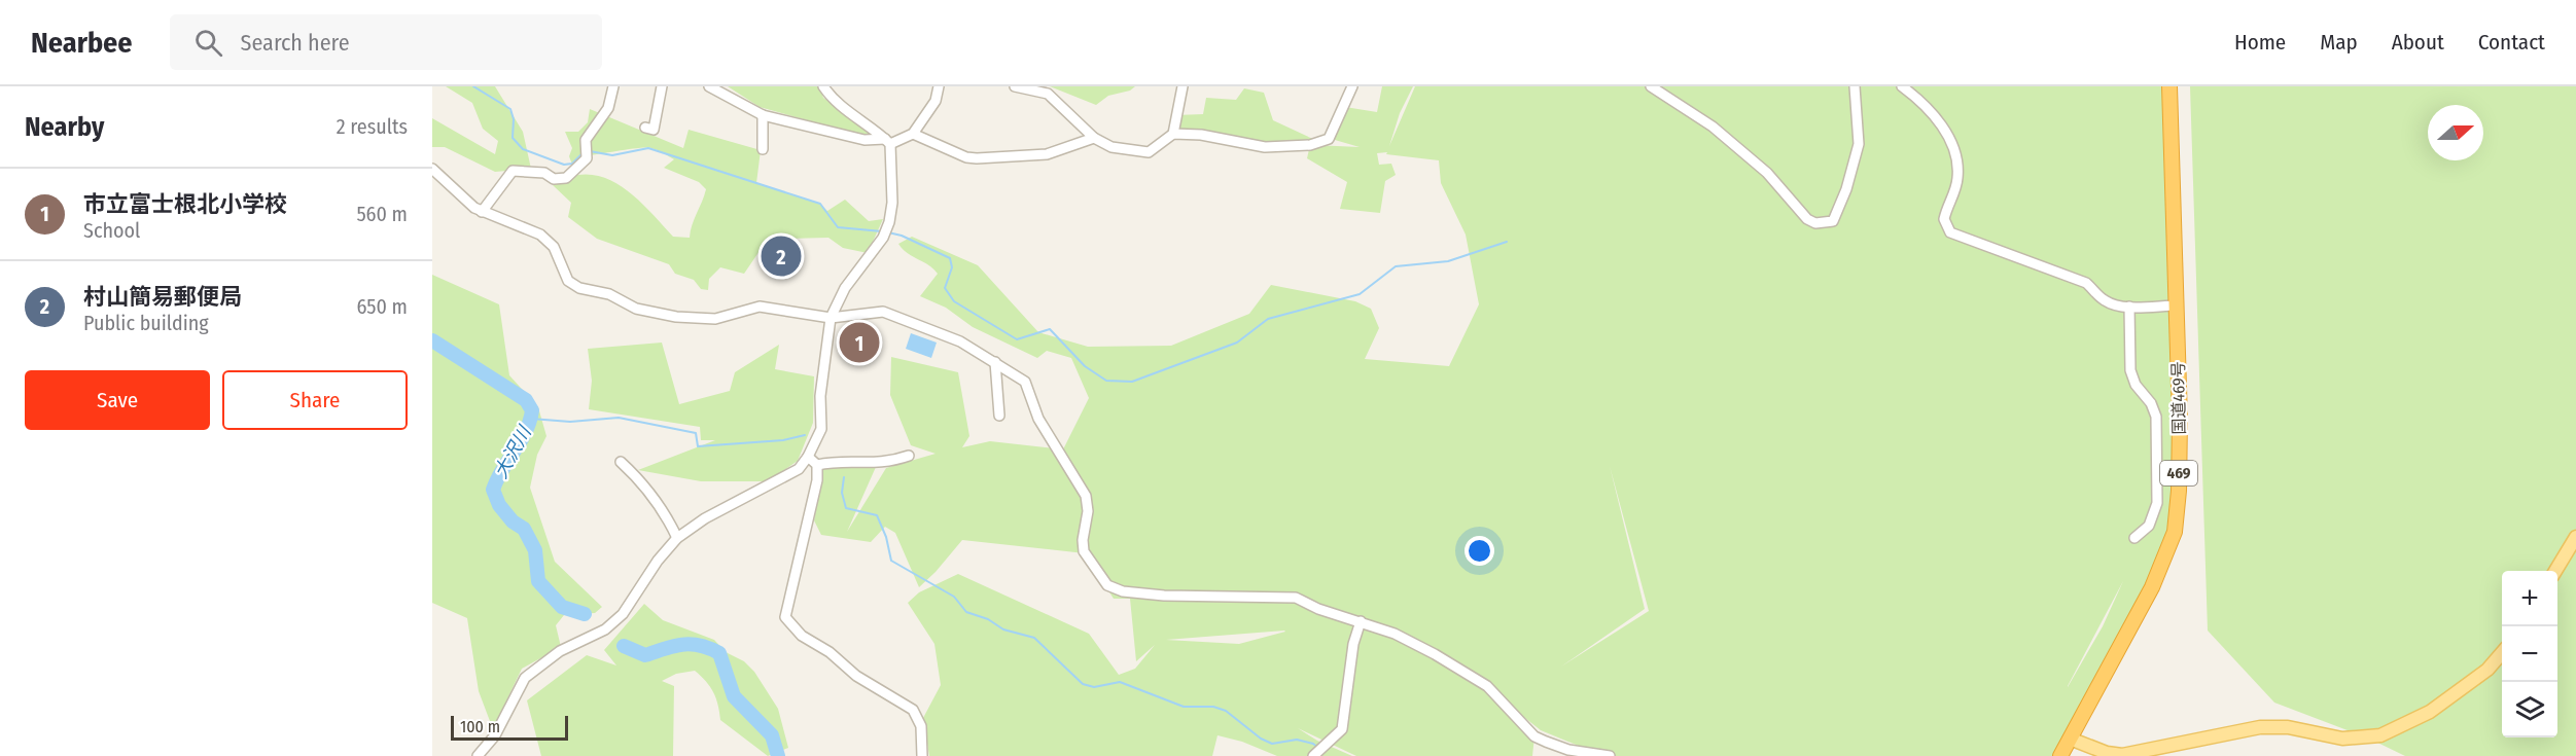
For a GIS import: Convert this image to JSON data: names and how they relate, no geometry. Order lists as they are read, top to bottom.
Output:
{
  "streets": {
    "highway": ["国道469号", "469"]
  },
  "water": ["大沢川"],
  "scale_bar": "100 m",
  "north": "right",
  "page": {
    "header": "Nearbee",
    "search": "Search here",
    "nav": [
      "Home",
      "Map",
      "About",
      "Contact"
    ],
    "heading": ["Nearby", "2 results"],
    "list": [
      {
        "mark": "1",
        "name": "市立富士根北小学校",
        "note": "School",
        "value": "560 m"
      },
      {
        "mark": "2",
        "name": "村山簡易郵便局",
        "note": "Public building",
        "value": "650 m"
      }
    ],
    "pins": ["2", "1"],
    "buttons": ["Save", "Share"],
    "map_buttons": ["+", "−"],
    "scale": "100 m"
  }
}
